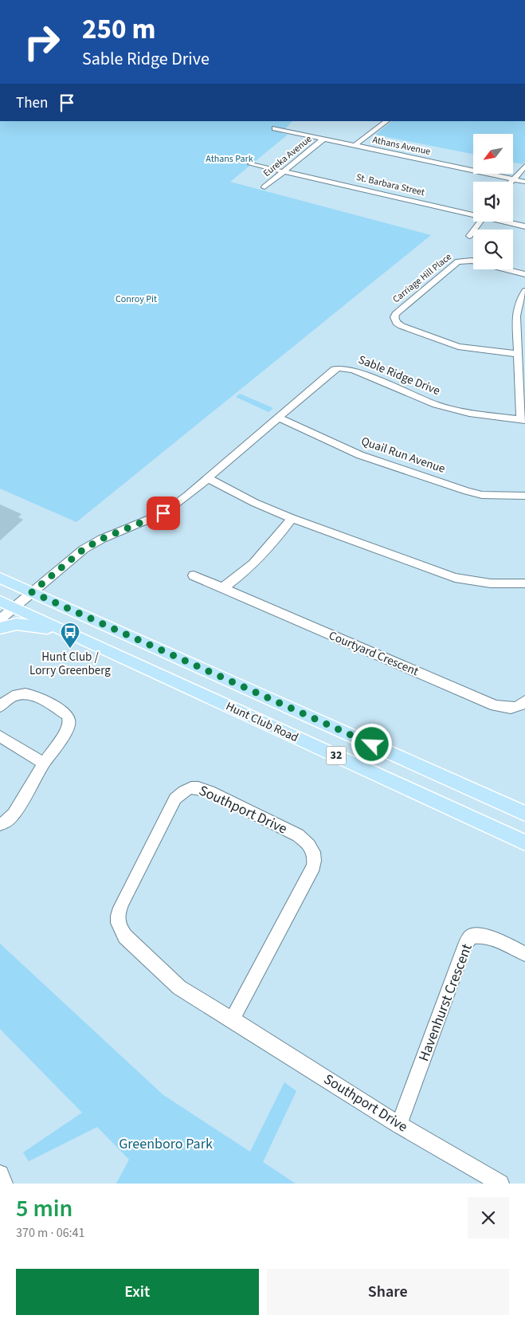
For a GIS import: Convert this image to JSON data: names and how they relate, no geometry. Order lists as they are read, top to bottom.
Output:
{
  "streets": {
    "main road": ["Hunt Club Road", "32"],
    "street": [
      "Athans Avenue",
      "Eureka Avenue",
      "St. Barbara Street",
      "Carriage Hill Place",
      "Sable Ridge Drive",
      "Quail Run Avenue",
      "Courtyard Crescent",
      "Southport Drive",
      "Havenhurst Crescent"
    ]
  },
  "crossings": [
    ["Athans Avenue", "Eureka Avenue"],
    ["Eureka Avenue", "St. Barbara Street"],
    ["Sable Ridge Drive", "Quail Run Avenue"],
    ["Sable Ridge Drive", "Hunt Club Road"],
    ["Southport Drive", "Havenhurst Crescent"]
  ],
  "parks": ["Athans Park", "Conroy Pit", "Greenboro Park"],
  "places": {
    "bus stop": ["Hunt Club / Lorry Greenberg"]
  },
  "north": "bottom left",
  "page": {
    "turn": ["250 m", "Sable Ridge Drive"],
    "then": "Then",
    "heading": ["5 min", "370 m · 06:41"],
    "buttons": ["Exit", "Share"]
  }
}
